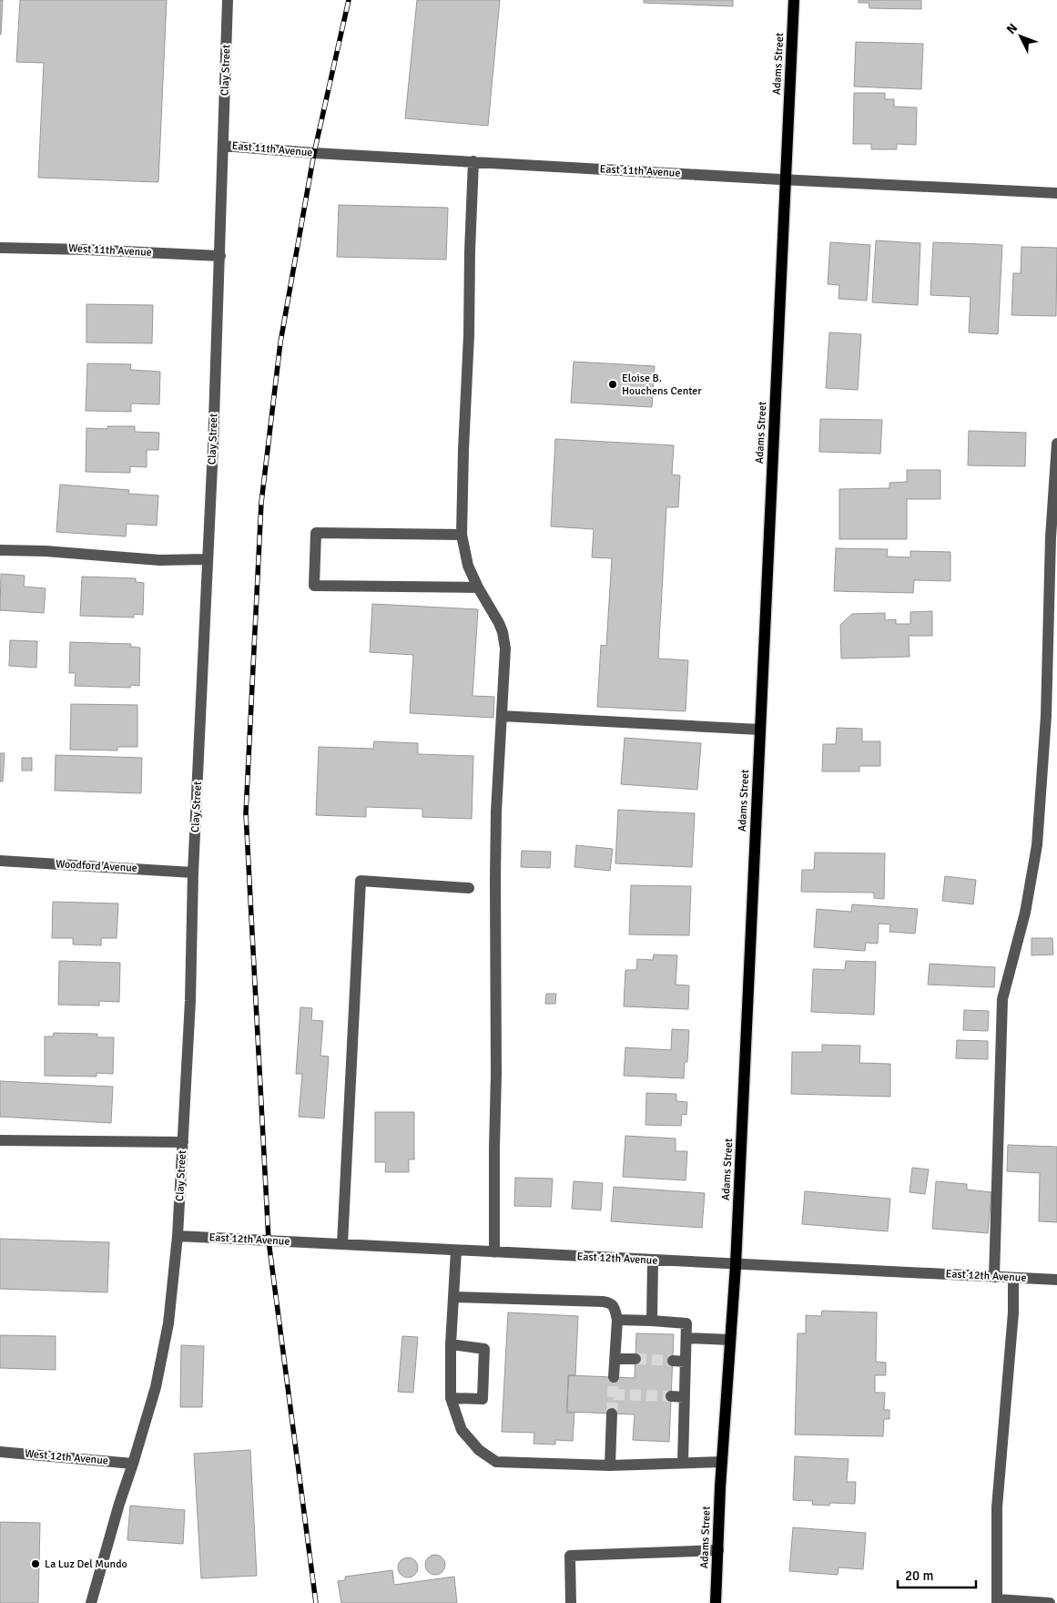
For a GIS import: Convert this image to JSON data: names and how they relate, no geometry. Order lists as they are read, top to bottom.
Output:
{
  "streets": {
    "main road": ["Adams Street"],
    "street": [
      "Clay Street",
      "East 11th Avenue",
      "West 11th Avenue",
      "Woodford Avenue",
      "East 12th Avenue",
      "West 12th Avenue"
    ]
  },
  "crossings": [
    ["Adams Street", "East 11th Avenue"],
    ["Adams Street", "East 12th Avenue"],
    ["Clay Street", "East 11th Avenue"],
    ["Clay Street", "West 11th Avenue"],
    ["Clay Street", "Woodford Avenue"],
    ["Clay Street", "East 12th Avenue"],
    ["Clay Street", "West 12th Avenue"]
  ],
  "places": ["Eloise B. Houchens Center", "La Luz Del Mundo"],
  "scale_bar": "20 m",
  "north": "top left"
}
